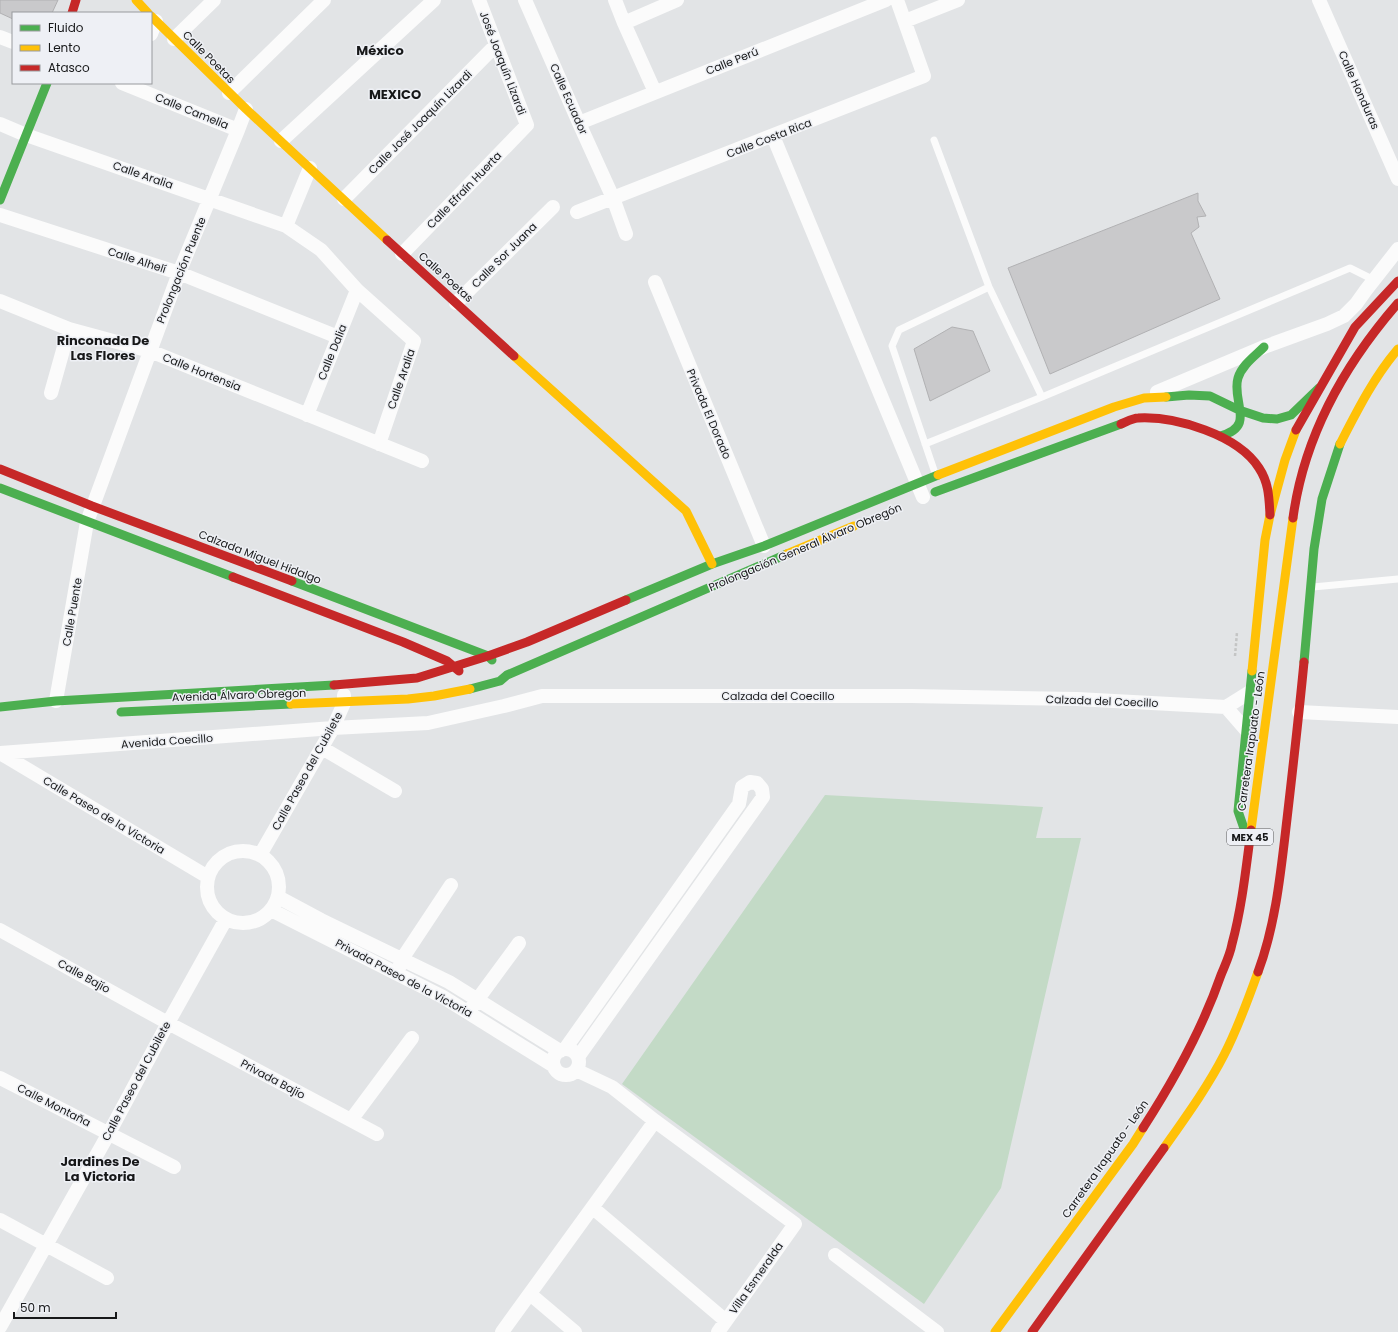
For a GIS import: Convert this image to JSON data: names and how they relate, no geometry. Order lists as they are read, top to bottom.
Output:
{
  "streets": {
    "main road": [
      "Calle Poetas",
      "Prolongación General Álvaro Obregón",
      "Calzada Miguel Hidalgo",
      "Avenida Álvaro Obregon",
      "Carretera Irapuato - León",
      "MEX 45"
    ],
    "street": [
      "Calle Perú",
      "José Joaquín Lizardi",
      "Calle Honduras",
      "Calle Ecuador",
      "Calle Camelia",
      "Calle José Joaquín Lizardi",
      "Calle Costa Rica",
      "Calle Aralia",
      "Calle Efraín Huerta",
      "Calle Sor Juana",
      "Calle Alhelí",
      "Prolongación Puente",
      "Calle Dalia",
      "Calle Hortensia",
      "Privada El Dorado",
      "Calle Puente",
      "Calzada del Coecillo",
      "Avenida Coecillo",
      "Calle Paseo del Cubilete",
      "Calle Paseo de la Victoria",
      "Calle Bajío",
      "Privada Paseo de la Victoria",
      "Privada Bajío",
      "Calle Montaña",
      "Villa Esmeralda"
    ]
  },
  "crossings": [
    ["Calle Poetas", "Calle José Joaquín Lizardi"],
    ["Calle Poetas", "Calle Efraín Huerta"],
    ["Calle Poetas", "Calle Sor Juana"],
    ["Calle Poetas", "Prolongación Puente"],
    ["Calle Poetas", "Prolongación General Álvaro Obregón"],
    ["Calle Perú", "Calle Ecuador"],
    ["José Joaquín Lizardi", "Calle José Joaquín Lizardi"],
    ["José Joaquín Lizardi", "Calle Efraín Huerta"],
    ["Calle Ecuador", "Calle Costa Rica"],
    ["Calle Camelia", "Prolongación Puente"],
    ["Calle Aralia", "Prolongación Puente"],
    ["Calle Aralia", "Calle Dalia"],
    ["Calle Aralia", "Calle Hortensia"],
    ["Calle Alhelí", "Prolongación Puente"],
    ["Calle Alhelí", "Calle Dalia"],
    ["Prolongación Puente", "Calle Hortensia"],
    ["Prolongación Puente", "Calzada Miguel Hidalgo"],
    ["Prolongación Puente", "Calle Puente"],
    ["Calle Dalia", "Calle Hortensia"],
    ["Privada El Dorado", "Prolongación General Álvaro Obregón"],
    ["Prolongación General Álvaro Obregón", "Calzada Miguel Hidalgo"],
    ["Prolongación General Álvaro Obregón", "Avenida Álvaro Obregon"],
    ["Prolongación General Álvaro Obregón", "MEX 45"],
    ["Calle Puente", "Avenida Álvaro Obregon"],
    ["Avenida Álvaro Obregon", "Calle Paseo del Cubilete"],
    ["Calzada del Coecillo", "Avenida Coecillo"],
    ["Calzada del Coecillo", "Calle Paseo del Cubilete"],
    ["Avenida Coecillo", "Calle Paseo del Cubilete"],
    ["Avenida Coecillo", "Calle Paseo de la Victoria"],
    ["Carretera Irapuato - León", "MEX 45"],
    ["Calle Paseo del Cubilete", "Calle Paseo de la Victoria"],
    ["Calle Paseo del Cubilete", "Calle Bajío"],
    ["Calle Paseo del Cubilete", "Privada Paseo de la Victoria"],
    ["Calle Paseo del Cubilete", "Privada Bajío"],
    ["Calle Paseo del Cubilete", "Calle Montaña"],
    ["Calle Paseo de la Victoria", "Privada Paseo de la Victoria"],
    ["Calle Bajío", "Privada Bajío"]
  ],
  "districts": [
    "México",
    "MEXICO",
    "Rinconada De Las Flores",
    "Jardines De La Victoria"
  ],
  "legend": ["Fluido", "Lento", "Atasco"],
  "scale_bar": "50 m"
}
